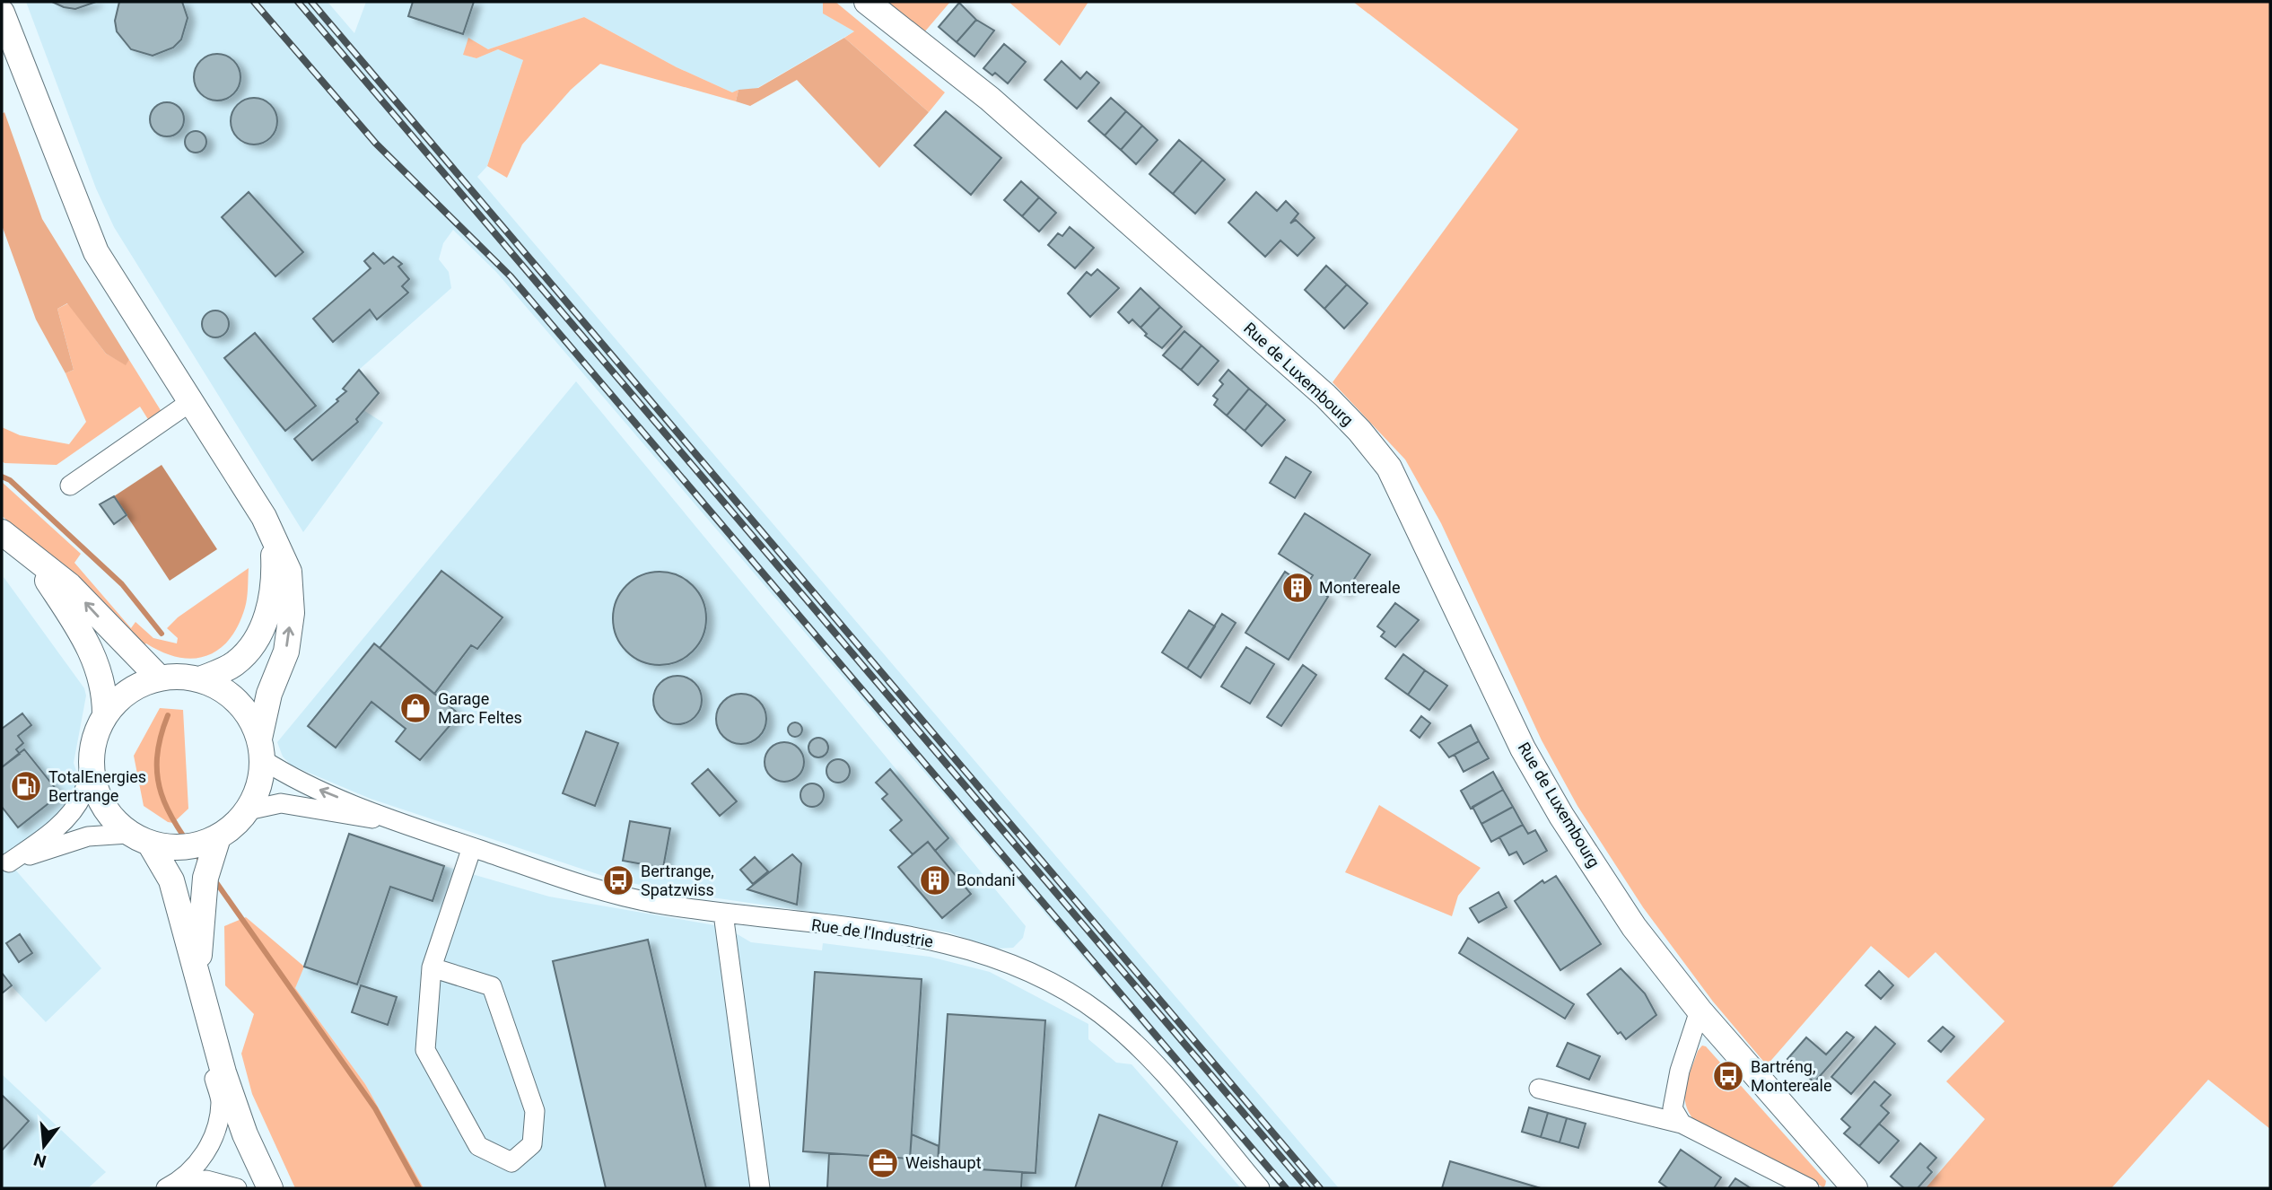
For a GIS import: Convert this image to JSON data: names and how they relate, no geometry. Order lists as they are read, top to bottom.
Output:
{
  "streets": {
    "main road": ["Rue de Luxembourg"],
    "street": ["Rue de l'Industrie"]
  },
  "places": {
    "building": ["Montereale", "Bondani"],
    "shop": ["Garage Marc Feltes"],
    "fuel station": ["TotalEnergies Bertrange"],
    "bus stop": ["Bertrange, Spatzwiss", "Bartréng, Montereale"],
    "office": ["Weishaupt"]
  },
  "north": "bottom"
}
